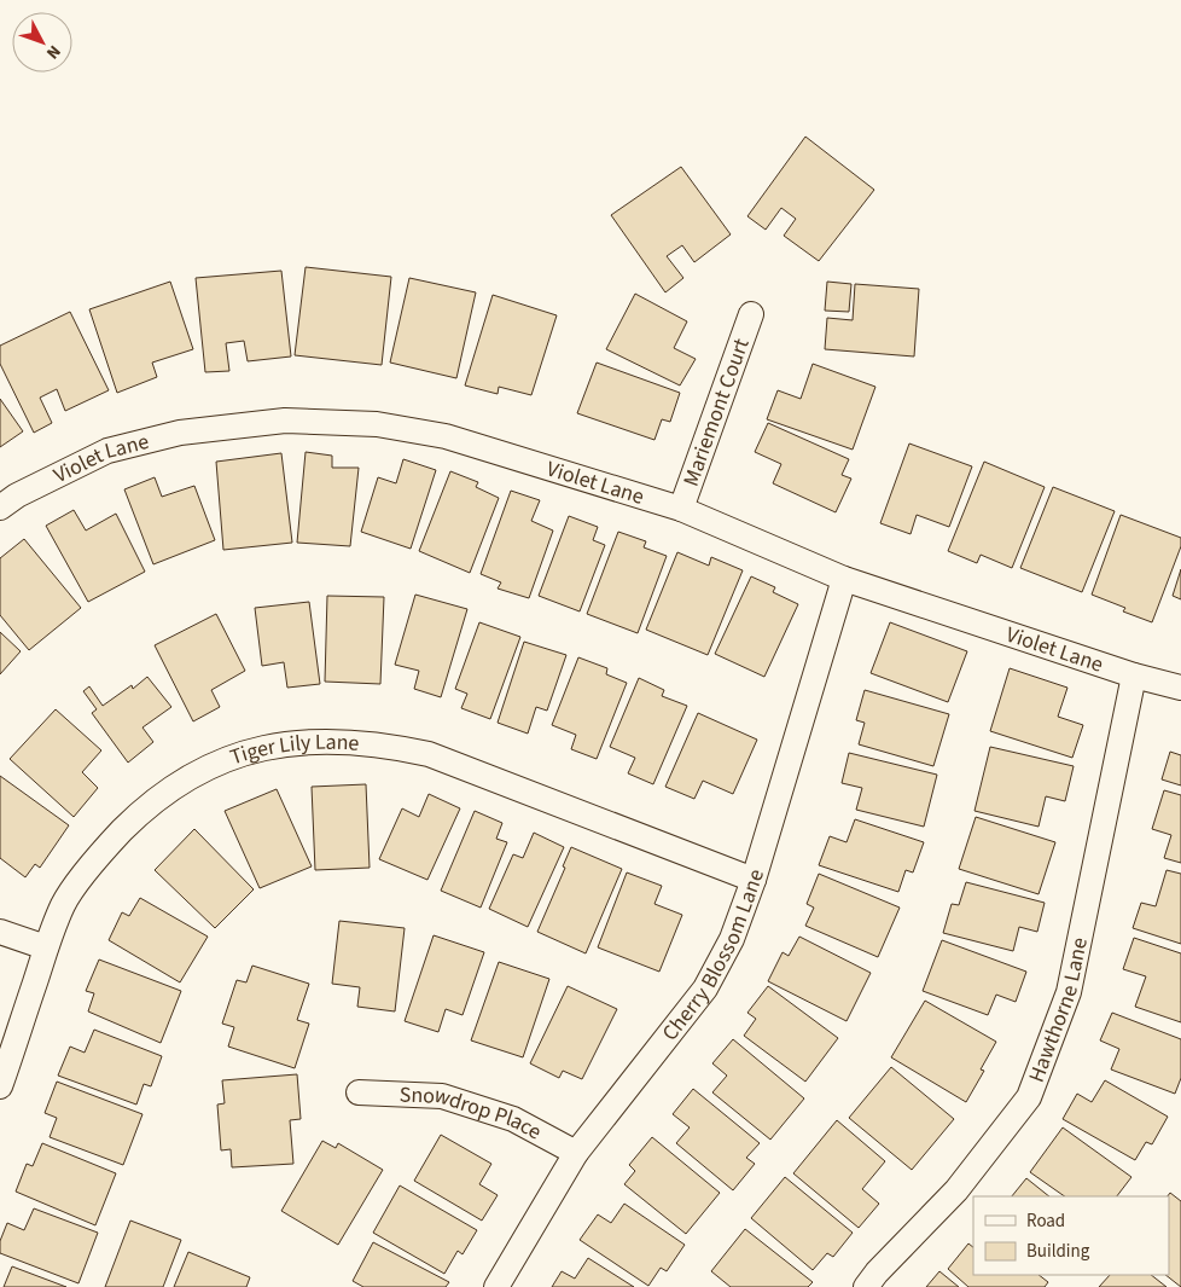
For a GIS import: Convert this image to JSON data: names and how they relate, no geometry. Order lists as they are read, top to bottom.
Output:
{
  "streets": {
    "street": [
      "Mariemont Court",
      "Violet Lane",
      "Tiger Lily Lane",
      "Cherry Blossom Lane",
      "Hawthorne Lane",
      "Snowdrop Place"
    ]
  },
  "crossings": [
    ["Mariemont Court", "Violet Lane"],
    ["Violet Lane", "Cherry Blossom Lane"],
    ["Violet Lane", "Hawthorne Lane"],
    ["Tiger Lily Lane", "Cherry Blossom Lane"],
    ["Cherry Blossom Lane", "Snowdrop Place"]
  ],
  "legend": ["Road", "Building"],
  "north": "bottom right"
}
